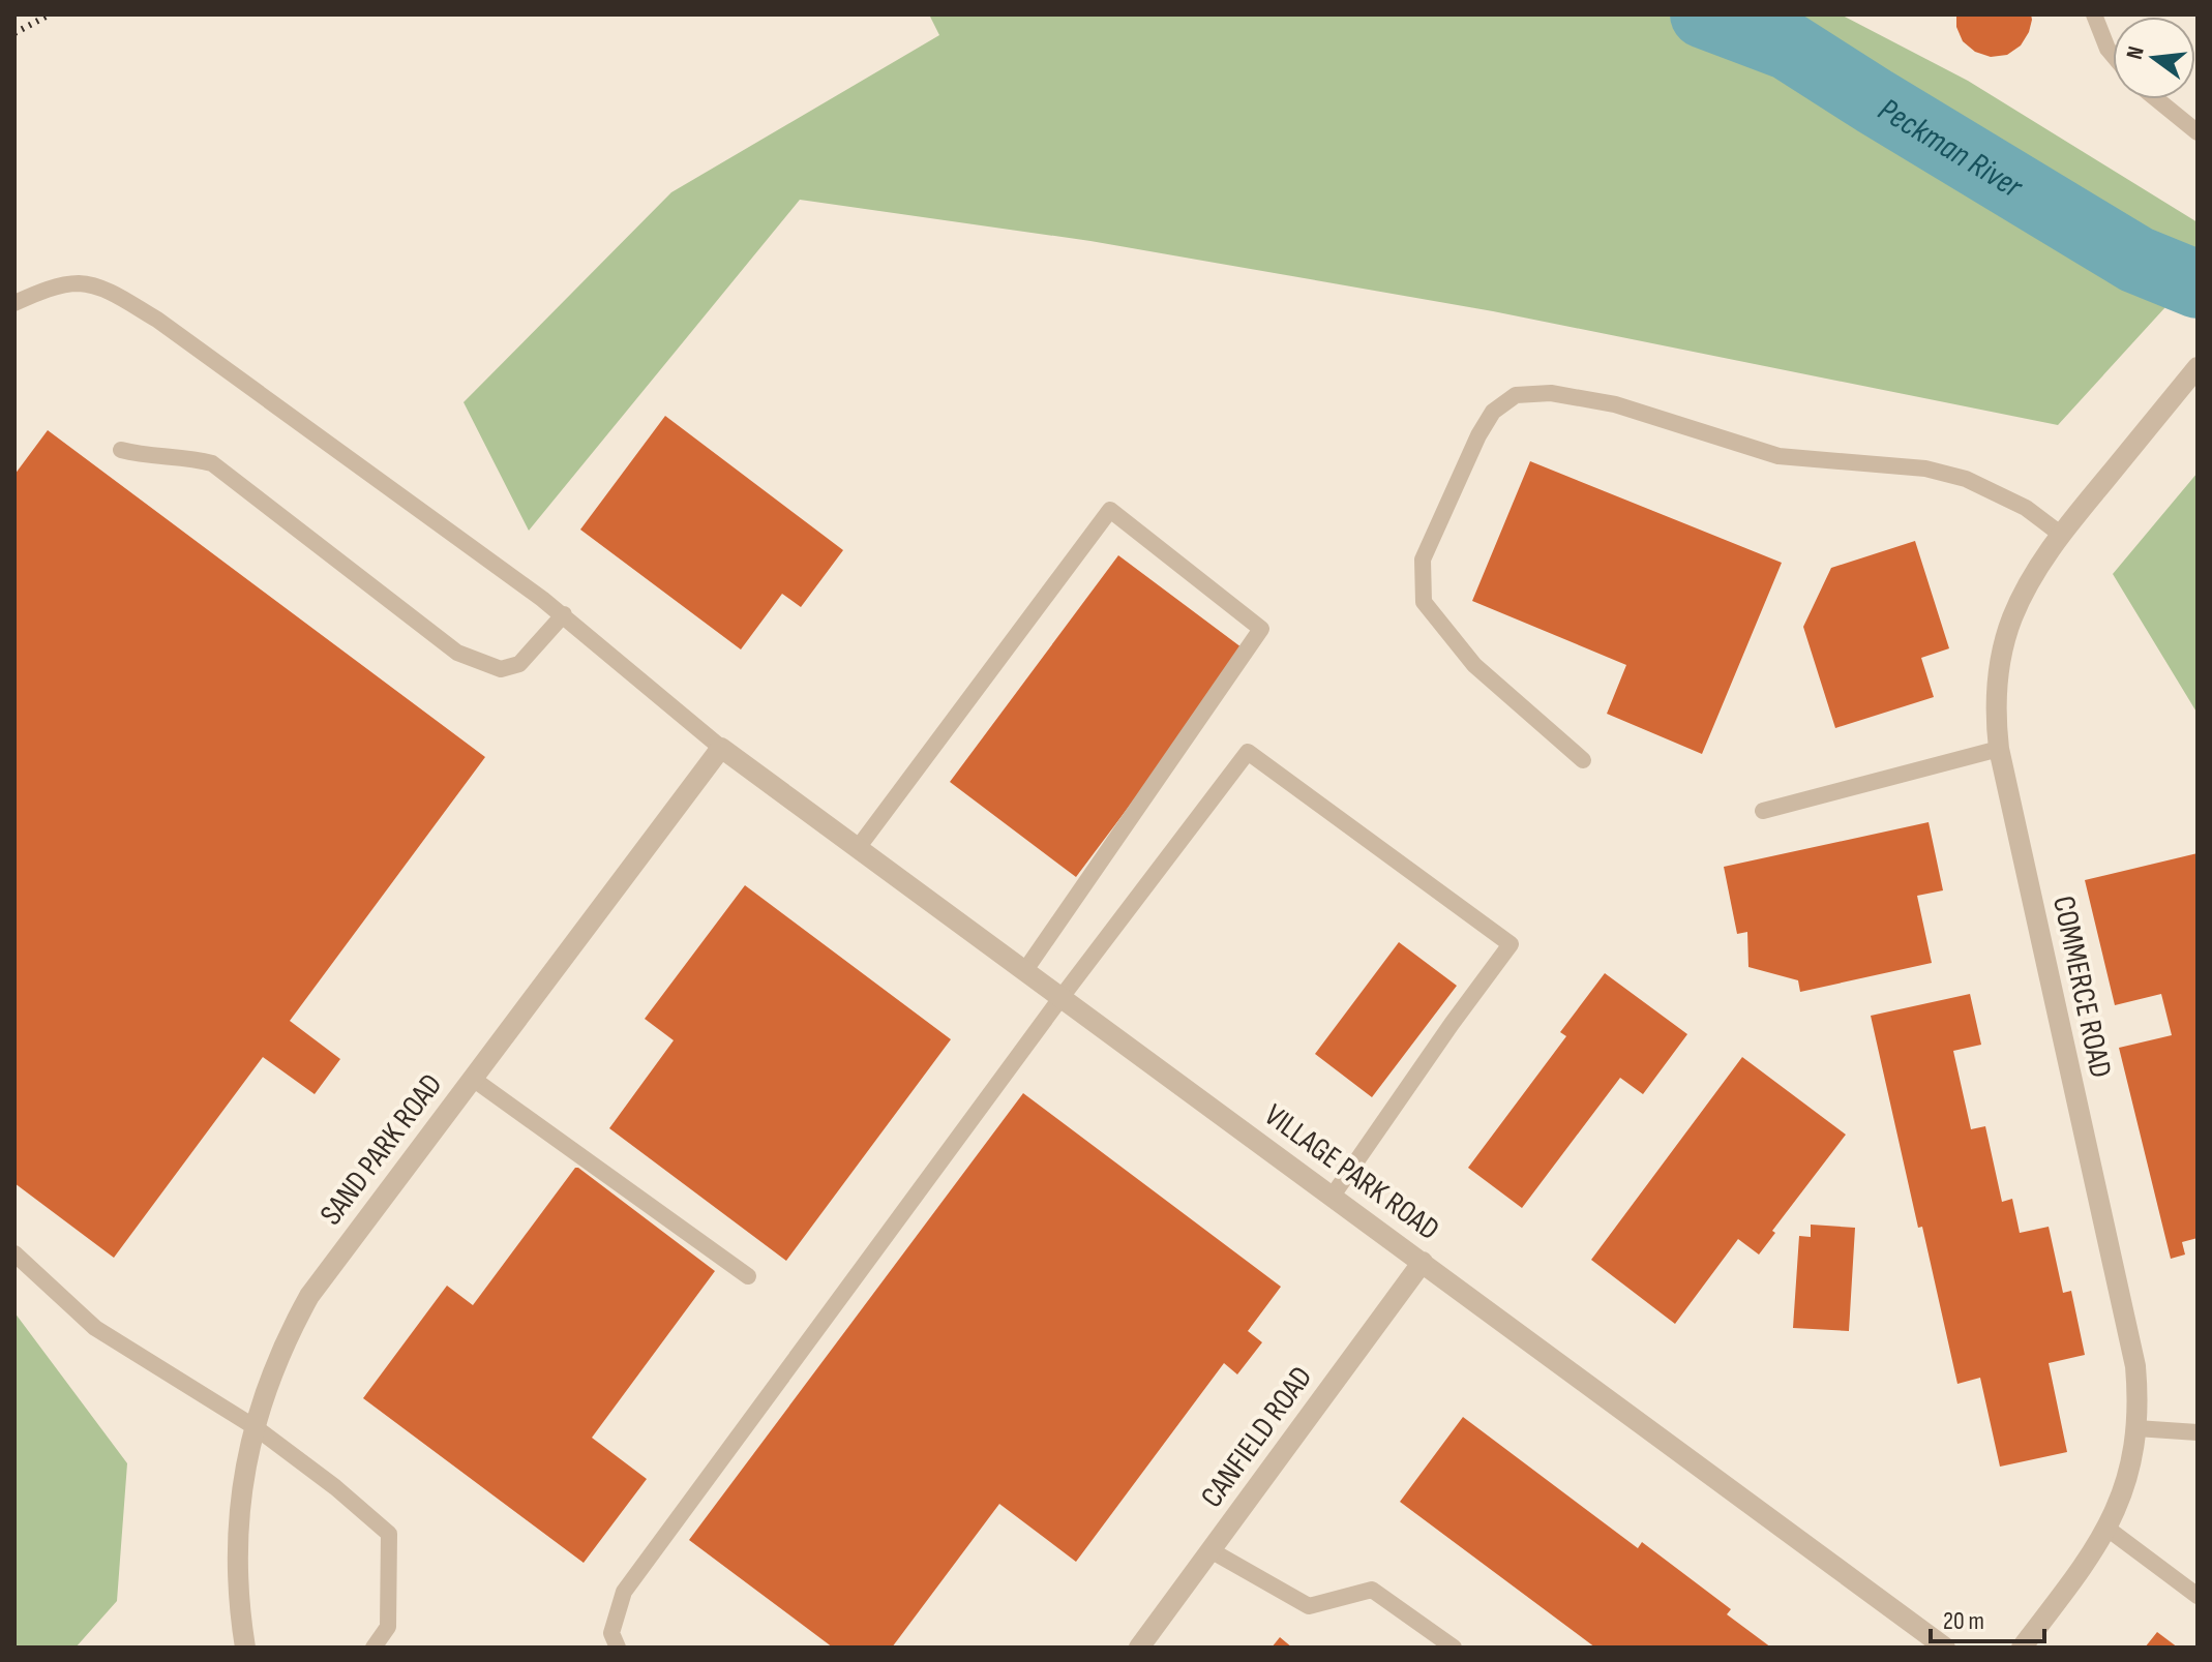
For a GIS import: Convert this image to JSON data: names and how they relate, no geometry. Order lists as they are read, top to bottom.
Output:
{
  "streets": {
    "street": [
      "COMMERCE ROAD",
      "SAND PARK ROAD",
      "VILLAGE PARK ROAD",
      "CANFIELD ROAD"
    ]
  },
  "crossings": [
    ["SAND PARK ROAD", "VILLAGE PARK ROAD"],
    ["VILLAGE PARK ROAD", "CANFIELD ROAD"]
  ],
  "water": ["Peckman River"],
  "scale_bar": "20 m",
  "north": "left"
}
